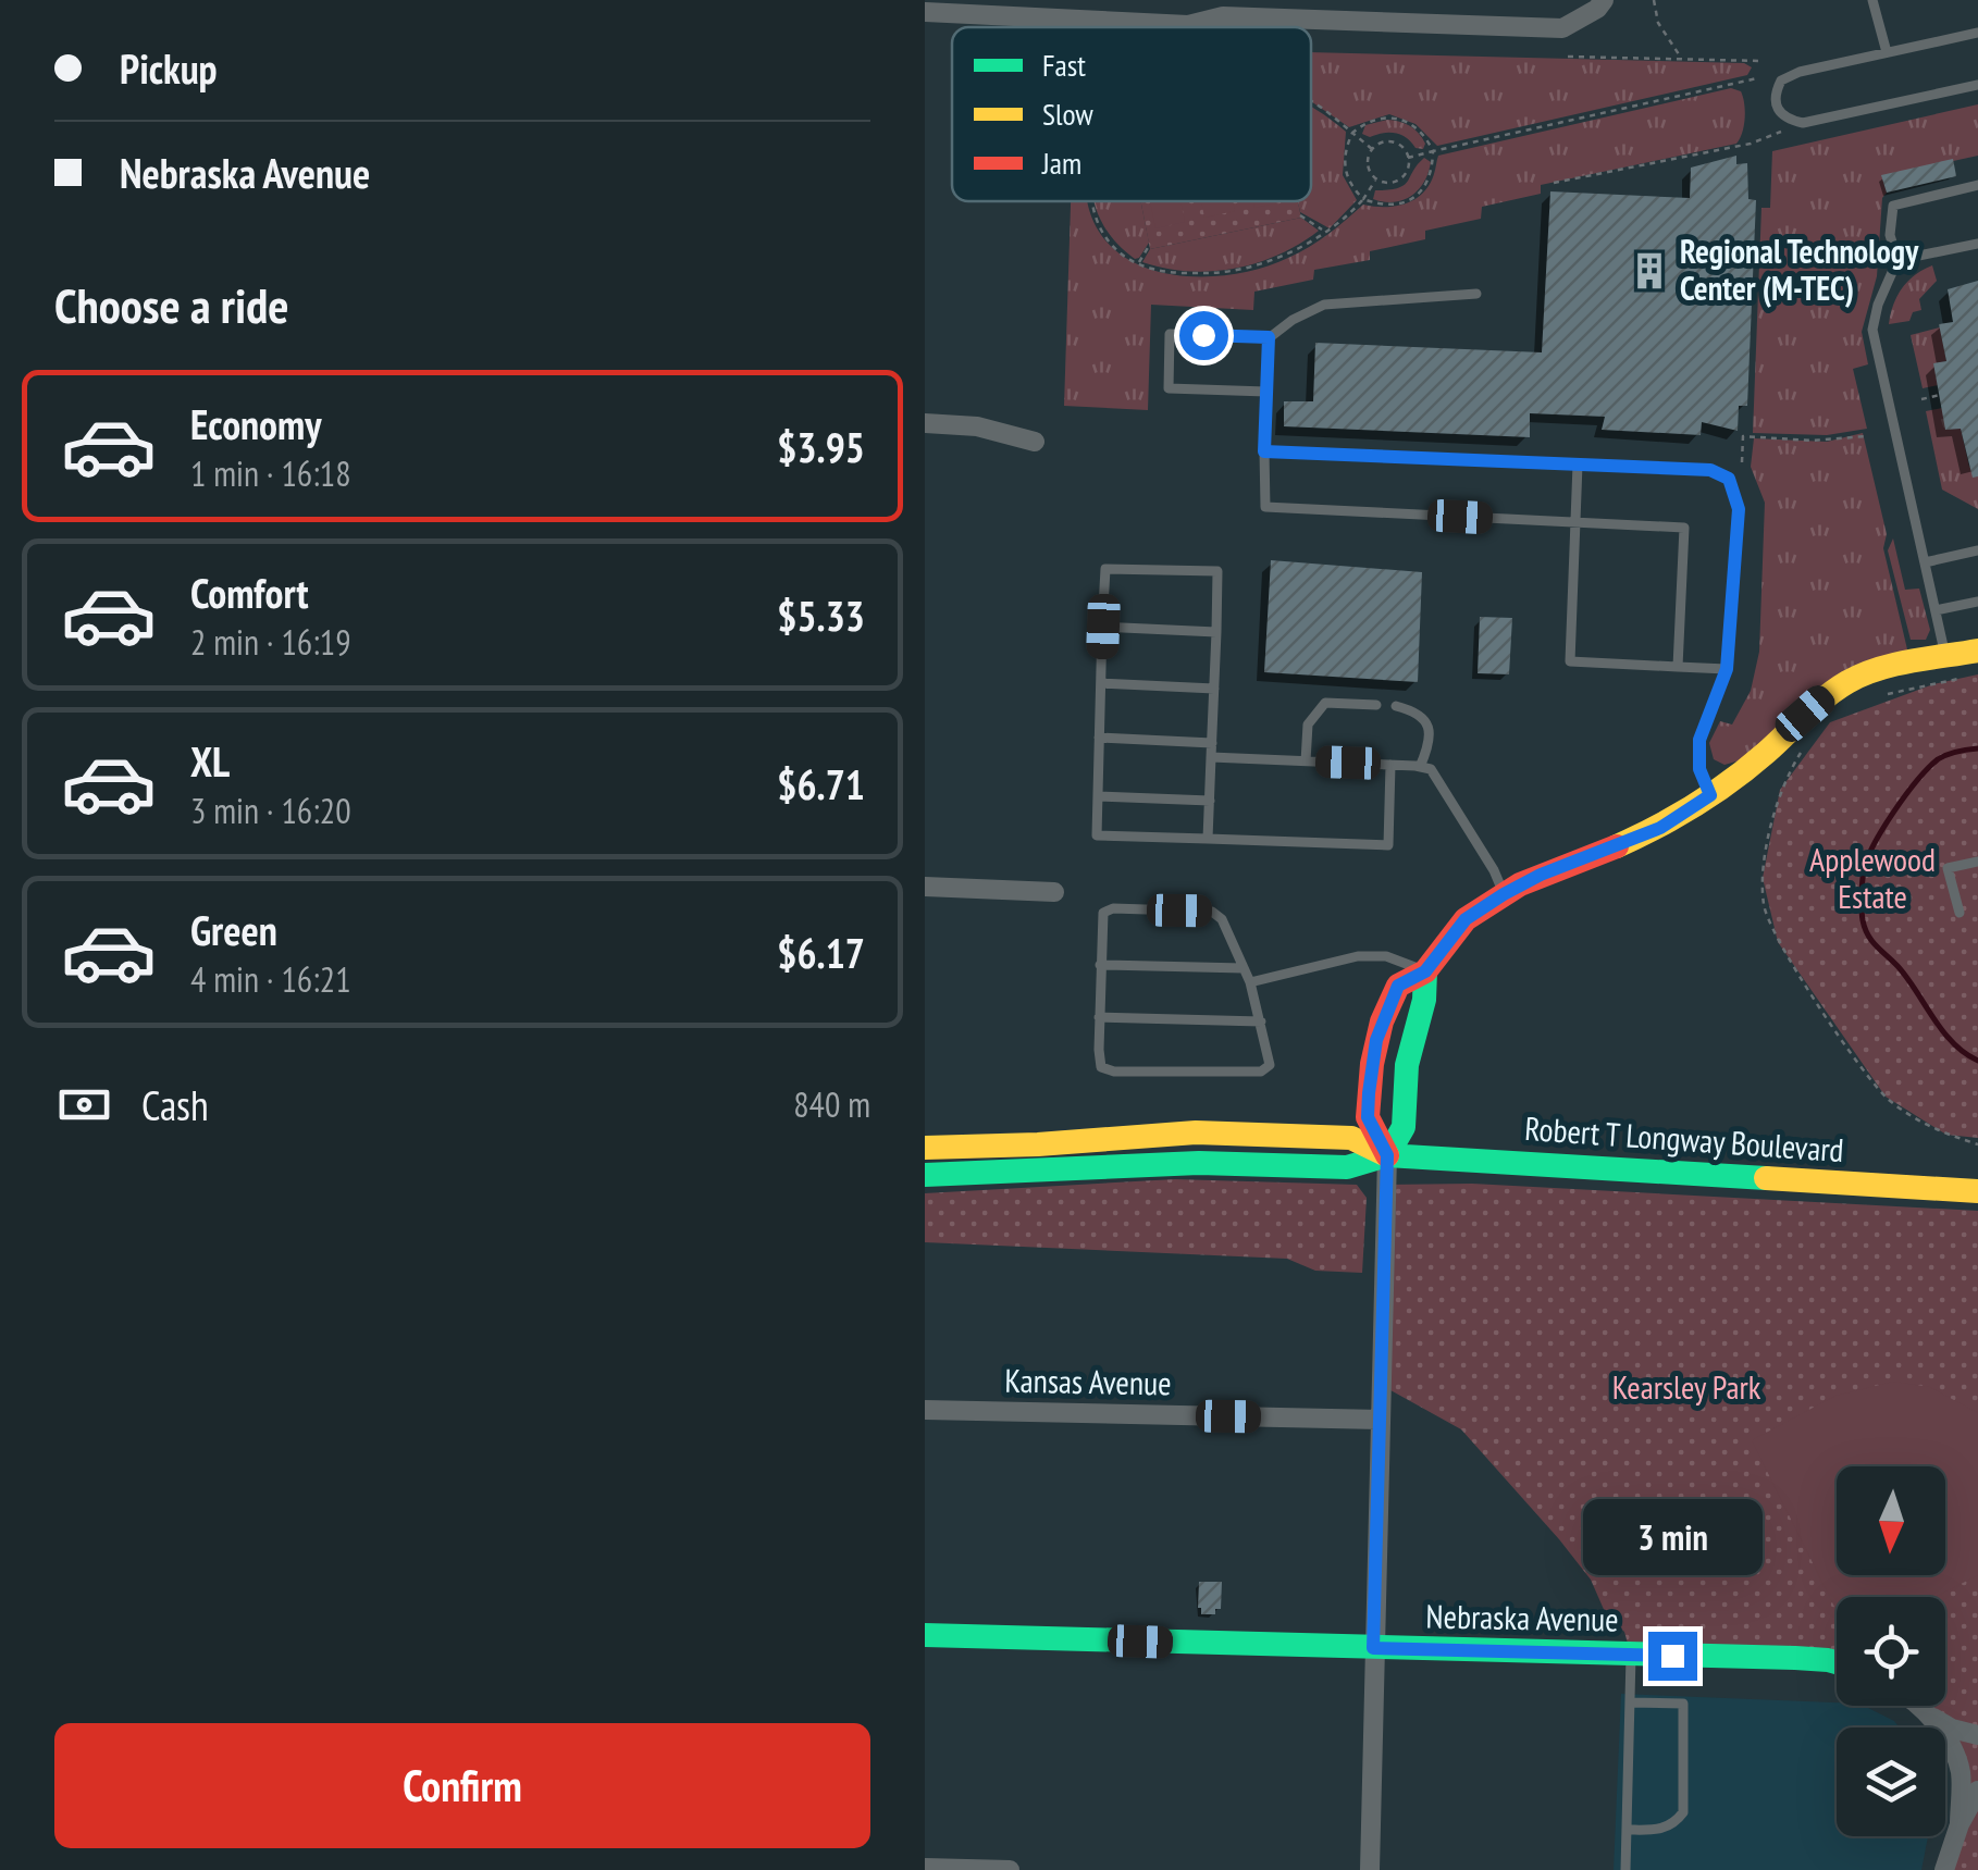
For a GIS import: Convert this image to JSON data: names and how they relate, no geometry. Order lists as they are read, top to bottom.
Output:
{
  "streets": {
    "street": ["Robert T Longway Boulevard", "Kansas Avenue", "Nebraska Avenue"]
  },
  "parks": ["Applewood Estate", "Kearsley Park"],
  "places": {
    "building": ["Regional Technology Center (M-TEC)"]
  },
  "legend": ["Fast", "Slow", "Jam"],
  "north": "bottom",
  "page": {
    "banner": ["Pickup", "Nebraska Avenue"],
    "heading": "Choose a ride",
    "list": [
      {
        "name": "Economy",
        "note": "1 min · 16:18",
        "value": "$3.95"
      },
      {
        "name": "Comfort",
        "note": "2 min · 16:19",
        "value": "$5.33"
      },
      {
        "name": "XL",
        "note": "3 min · 16:20",
        "value": "$6.71"
      },
      {
        "name": "Green",
        "note": "4 min · 16:21",
        "value": "$6.17"
      }
    ],
    "pay": ["Cash", "840 m"],
    "bubble": "3 min",
    "buttons": "Confirm"
  }
}
